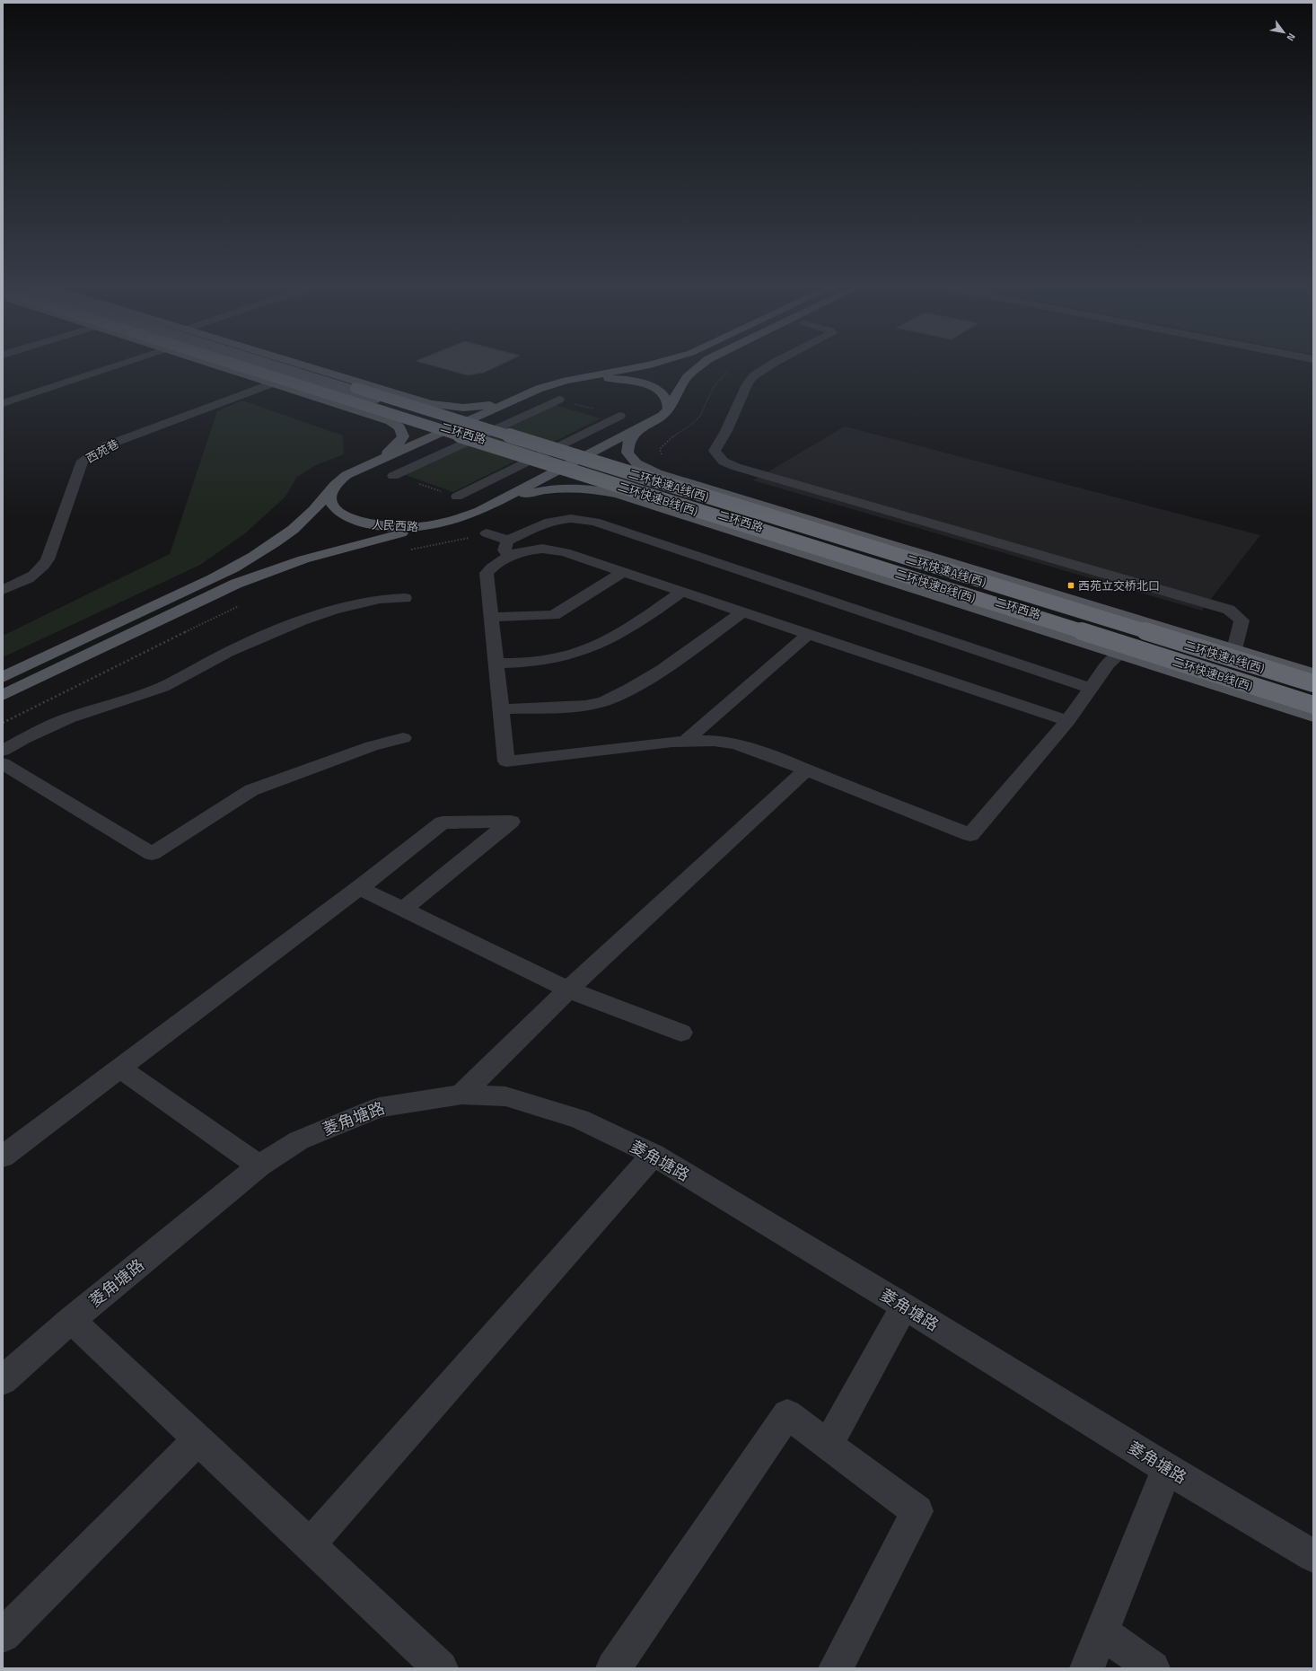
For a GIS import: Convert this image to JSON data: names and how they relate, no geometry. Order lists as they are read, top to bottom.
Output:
{
  "streets": {
    "highway": ["二环快速A线(西)", "二环快速B线(西)"],
    "main road": ["二环西路", "人民西路"],
    "street": ["西苑巷", "菱角塘路"]
  },
  "places": {
    "transit": ["西苑立交桥北口"]
  },
  "north": "bottom right"
}
